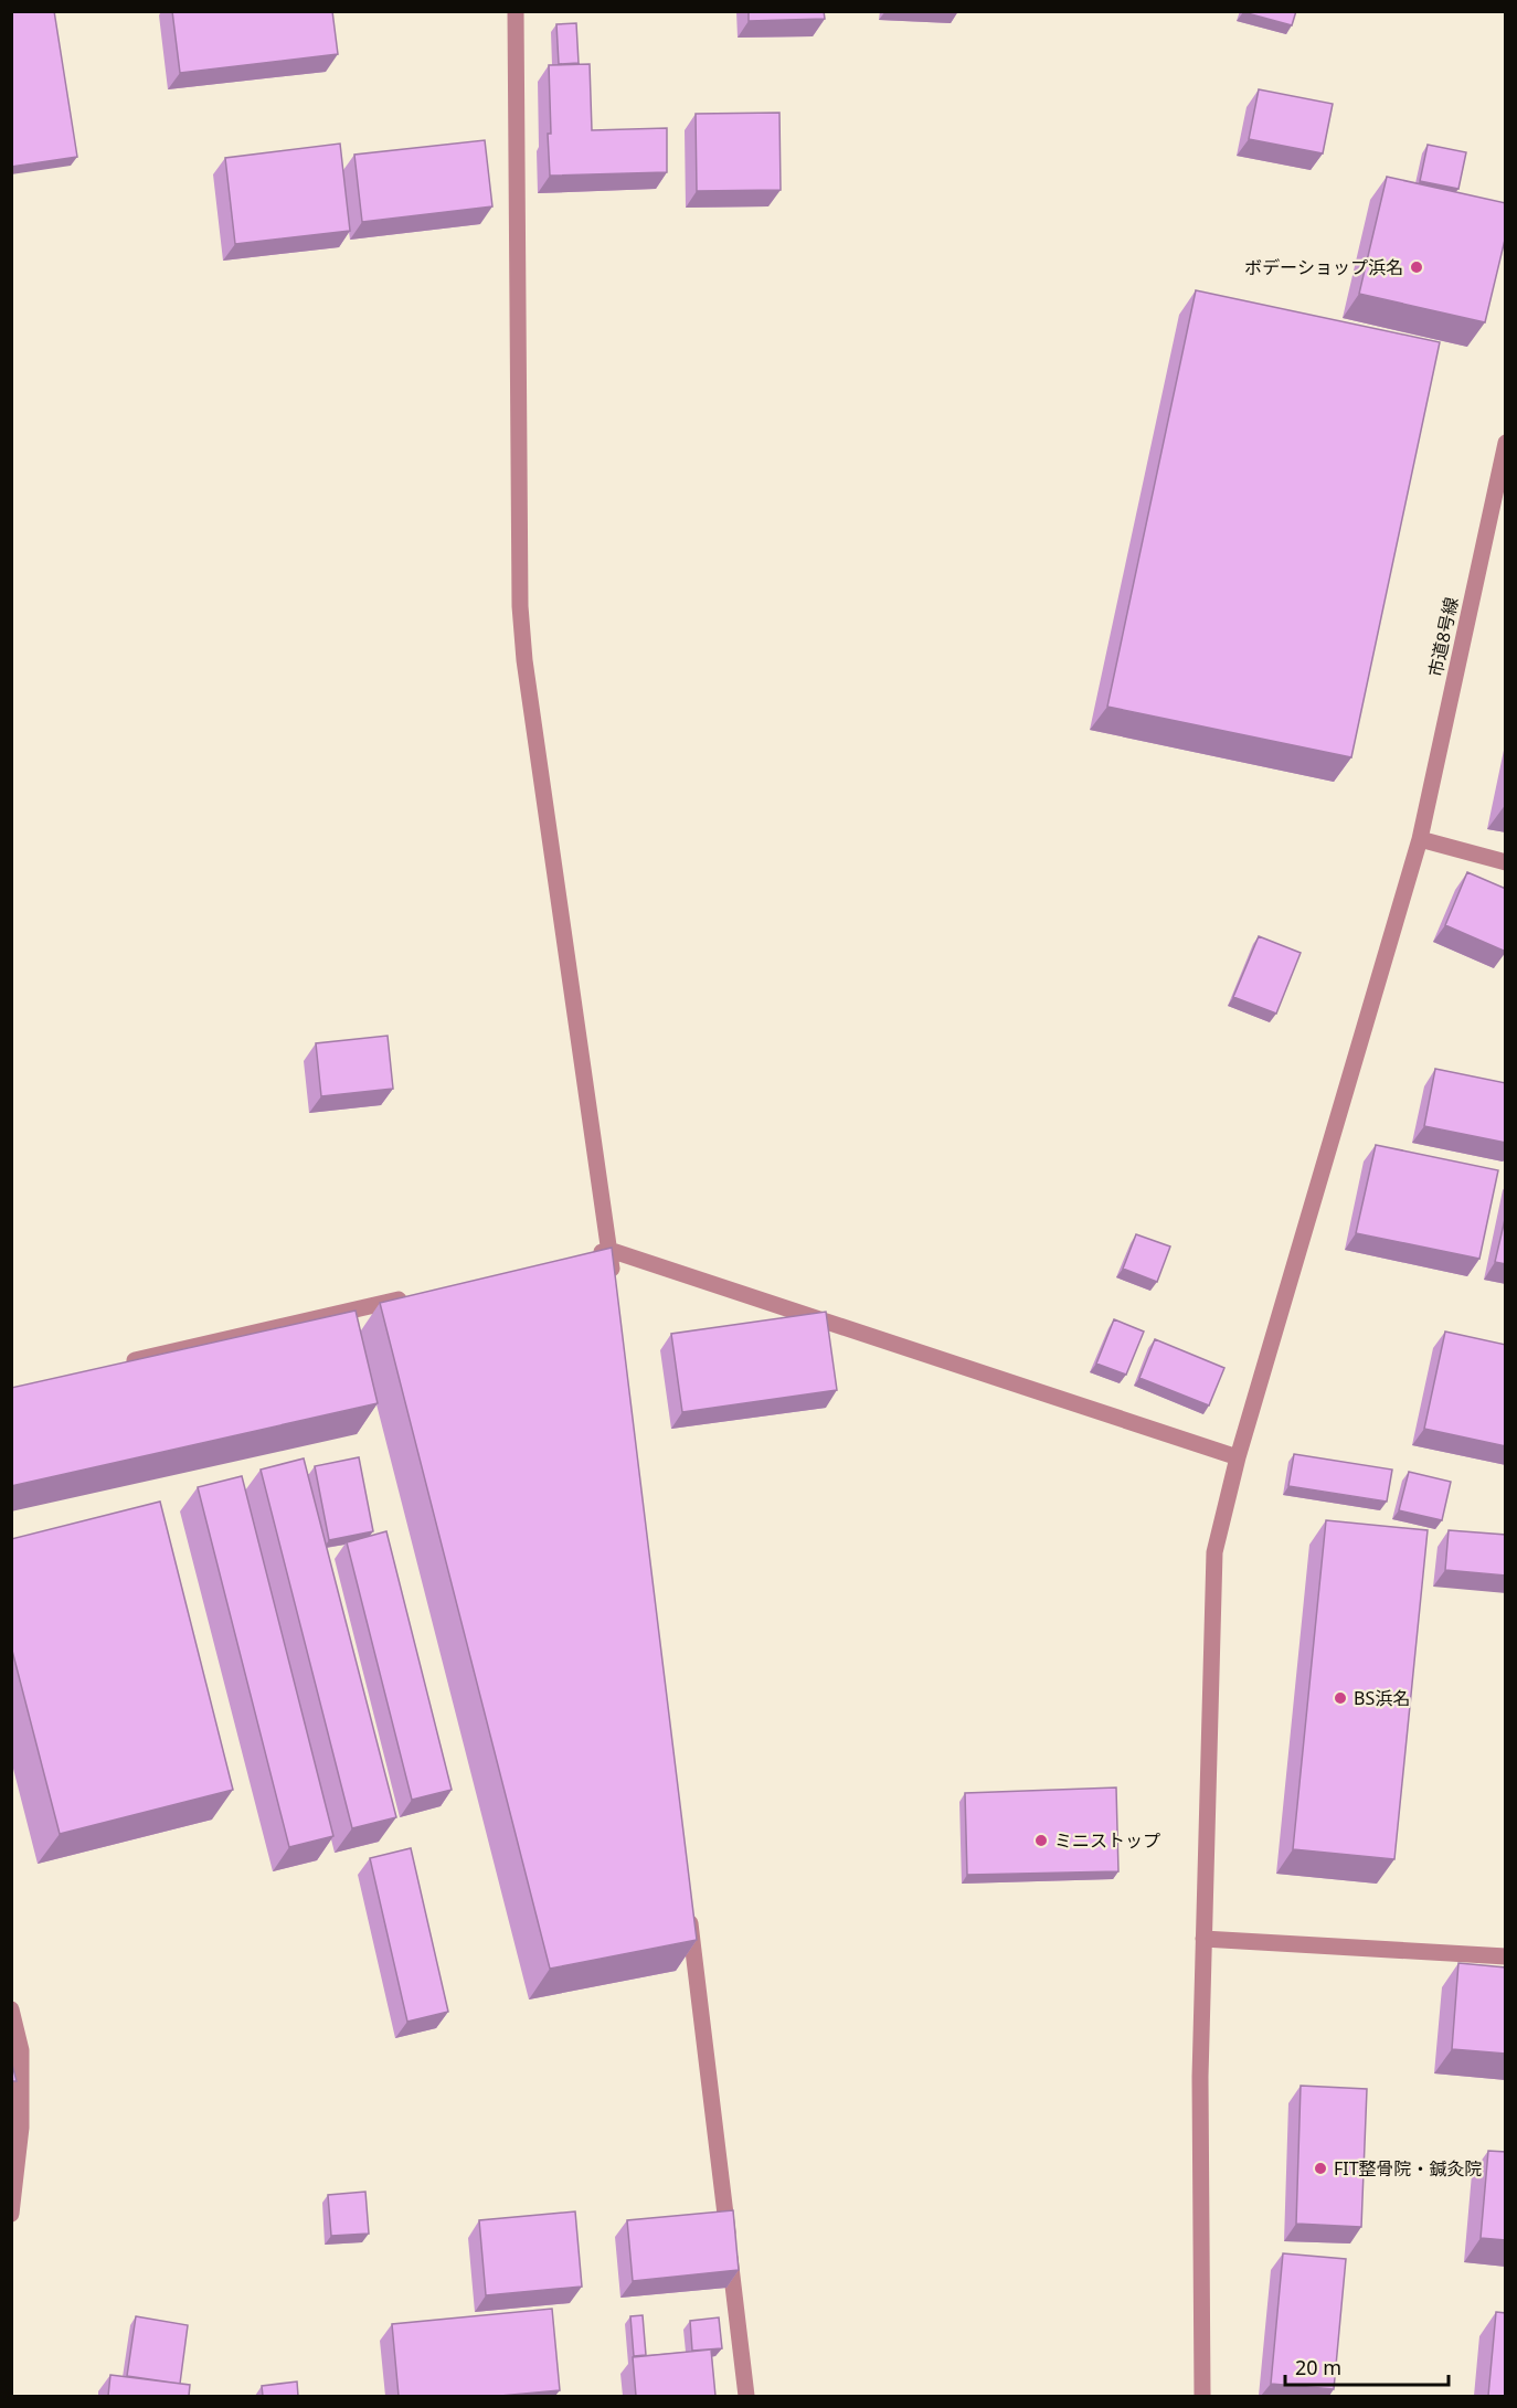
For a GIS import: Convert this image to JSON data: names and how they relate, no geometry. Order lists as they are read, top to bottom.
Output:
{
  "streets": {
    "street": ["市道8号線"]
  },
  "places": [
    "ボデーショップ浜名",
    "BS浜名",
    "ミニストップ",
    "FIT整骨院・鍼灸院"
  ],
  "scale_bar": "20 m"
}
